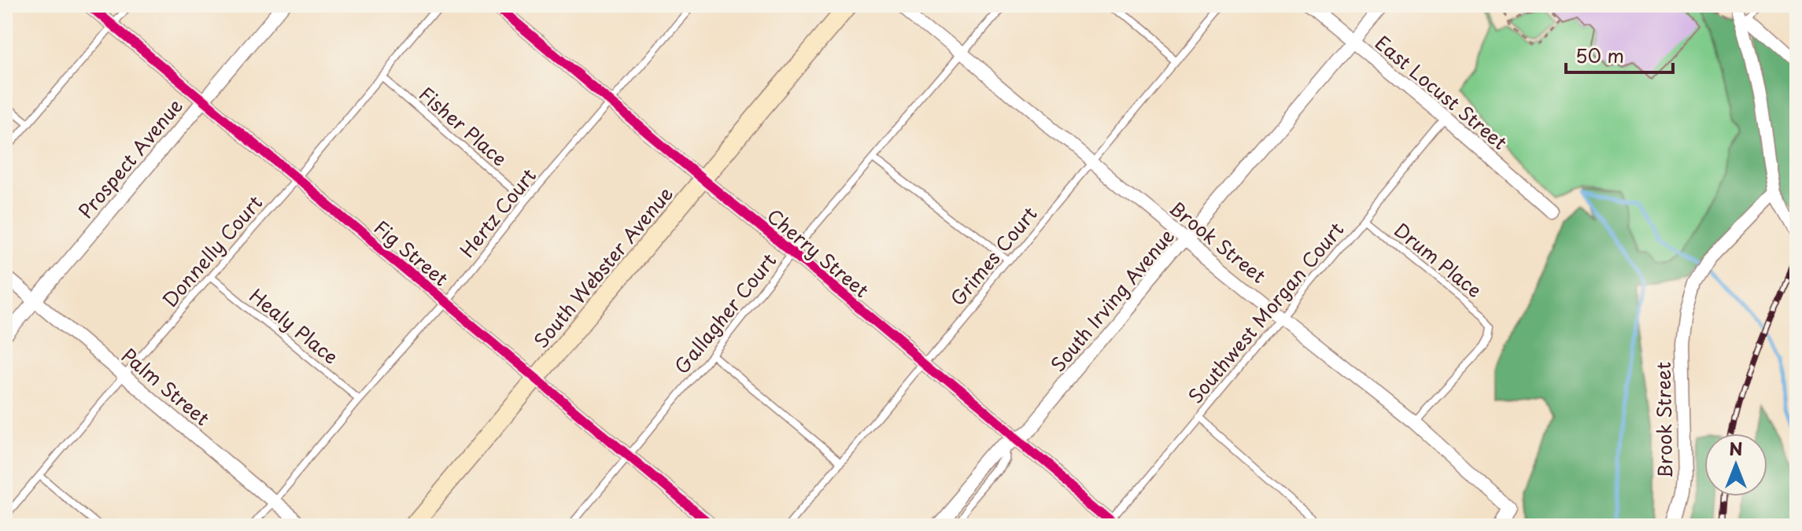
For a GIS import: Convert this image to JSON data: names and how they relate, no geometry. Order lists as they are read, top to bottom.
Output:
{
  "streets": {
    "street": [
      "East Locust Street",
      "Prospect Avenue",
      "Brook Street",
      "Fig Street",
      "Cherry Street",
      "South Webster Avenue",
      "South Irving Avenue",
      "Palm Street"
    ],
    "lane": [
      "Fisher Place",
      "Hertz Court",
      "Donnelly Court",
      "Grimes Court",
      "Drum Place",
      "Southwest Morgan Court",
      "Gallagher Court",
      "Healy Place"
    ]
  },
  "crossings": [
    ["East Locust Street", "South Irving Avenue"],
    ["East Locust Street", "Southwest Morgan Court"],
    ["Fisher Place", "Hertz Court"],
    ["Fisher Place", "Donnelly Court"],
    ["Prospect Avenue", "Fig Street"],
    ["Prospect Avenue", "Palm Street"],
    ["Hertz Court", "Fig Street"],
    ["Hertz Court", "Cherry Street"],
    ["Hertz Court", "Healy Place"],
    ["Hertz Court", "Palm Street"],
    ["Brook Street", "Grimes Court"],
    ["Brook Street", "Drum Place"],
    ["Brook Street", "South Irving Avenue"],
    ["Brook Street", "Southwest Morgan Court"],
    ["Brook Street", "Gallagher Court"],
    ["Donnelly Court", "Fig Street"],
    ["Donnelly Court", "Healy Place"],
    ["Donnelly Court", "Palm Street"],
    ["Fig Street", "South Webster Avenue"],
    ["Fig Street", "Gallagher Court"],
    ["Cherry Street", "Grimes Court"],
    ["Cherry Street", "South Webster Avenue"],
    ["Cherry Street", "South Irving Avenue"],
    ["Cherry Street", "Southwest Morgan Court"],
    ["Cherry Street", "Gallagher Court"],
    ["Drum Place", "Southwest Morgan Court"]
  ],
  "scale_bar": "50 m",
  "north": "top"
}
